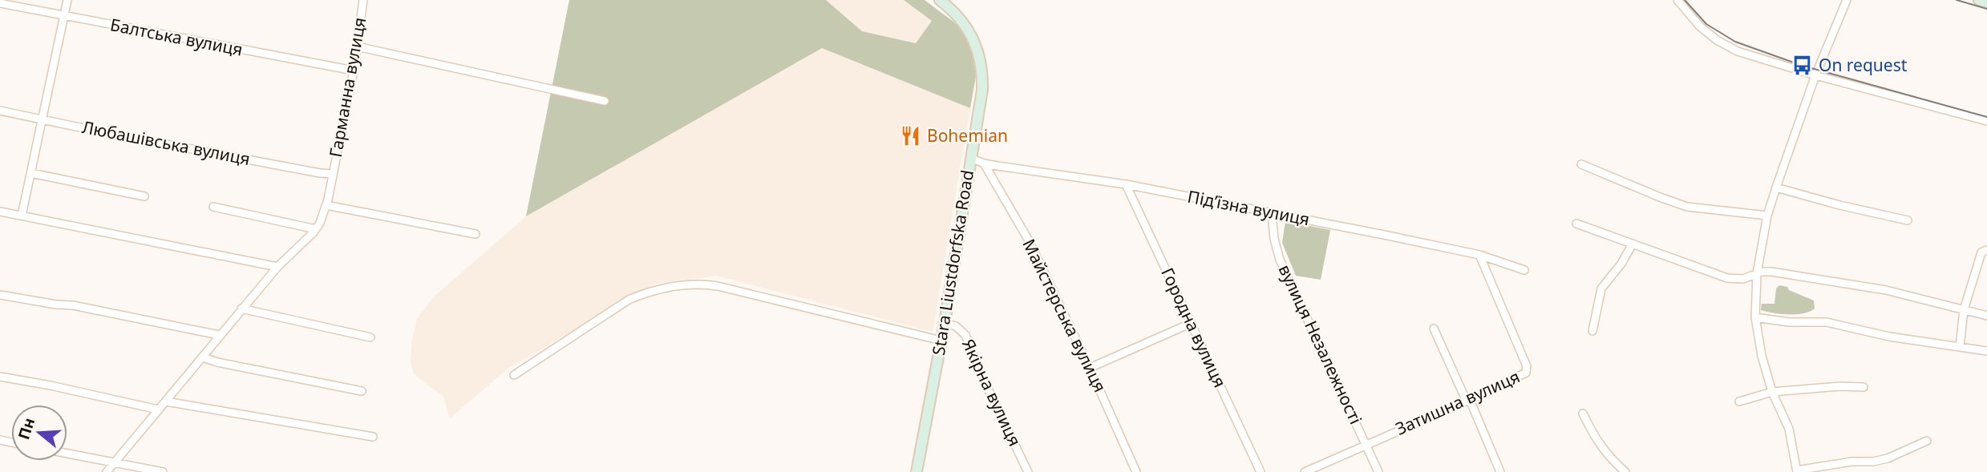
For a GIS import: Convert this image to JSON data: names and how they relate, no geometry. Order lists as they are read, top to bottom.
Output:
{
  "streets": {
    "main road": ["Stara Liustdorfska Road"],
    "street": [
      "Балтська вулиця",
      "Гарманна вулиця",
      "Любашівська вулиця",
      "Підʼїзна вулиця",
      "Майстерська вулиця",
      "Городна вулиця",
      "вулиця Незалежності",
      "Якірна вулиця",
      "Затишна вулиця"
    ]
  },
  "crossings": [
    ["Балтська вулиця", "Гарманна вулиця"],
    ["Гарманна вулиця", "Любашівська вулиця"],
    ["Підʼїзна вулиця", "Stara Liustdorfska Road"],
    ["Підʼїзна вулиця", "Майстерська вулиця"],
    ["Підʼїзна вулиця", "Городна вулиця"],
    ["Підʼїзна вулиця", "вулиця Незалежності"],
    ["Підʼїзна вулиця", "Затишна вулиця"],
    ["Stara Liustdorfska Road", "Якірна вулиця"],
    ["вулиця Незалежності", "Затишна вулиця"]
  ],
  "places": {
    "bus stop": ["On request"],
    "restaurant": ["Bohemian"]
  },
  "north": "left"
}
